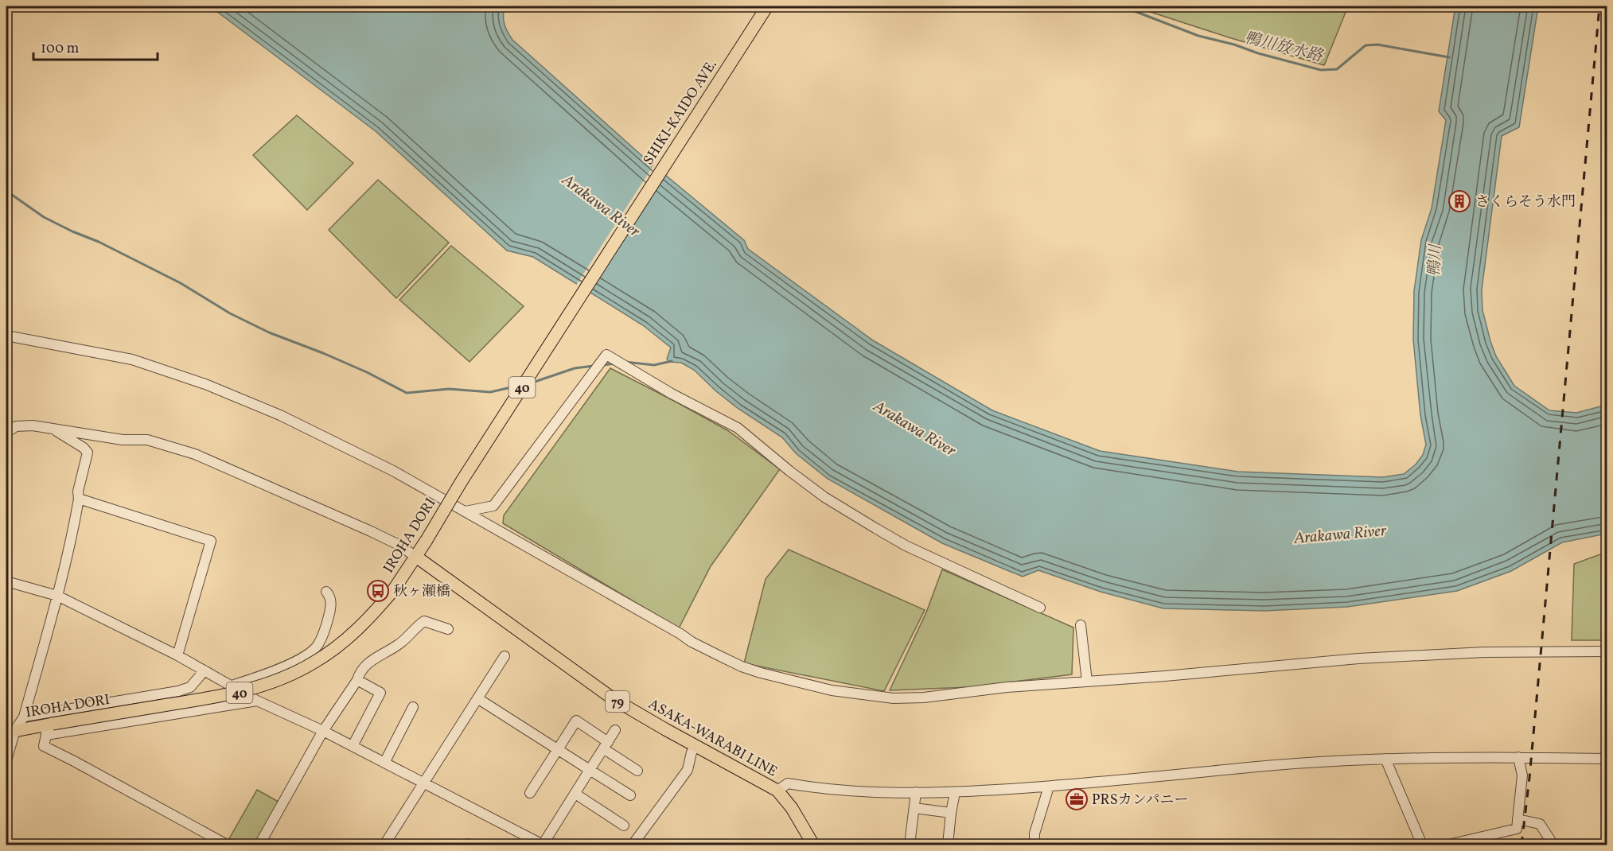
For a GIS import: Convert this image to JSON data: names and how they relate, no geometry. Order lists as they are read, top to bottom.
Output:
{
  "streets": {
    "main road": [
      "SHIKI-KAIDO AVE.",
      "40",
      "IROHA DORI",
      "79",
      "ASAKA-WARABI LINE"
    ]
  },
  "crossings": [
    ["SHIKI-KAIDO AVE.", "IROHA DORI"],
    ["IROHA DORI", "ASAKA-WARABI LINE"]
  ],
  "water": ["鴨川放水路", "Arakawa River", "鴨川"],
  "places": {
    "building": ["さくらそう水門"],
    "bus stop": ["秋ヶ瀬橋"],
    "office": ["PRSカンパニー"]
  },
  "scale_bar": "100 m"
}
